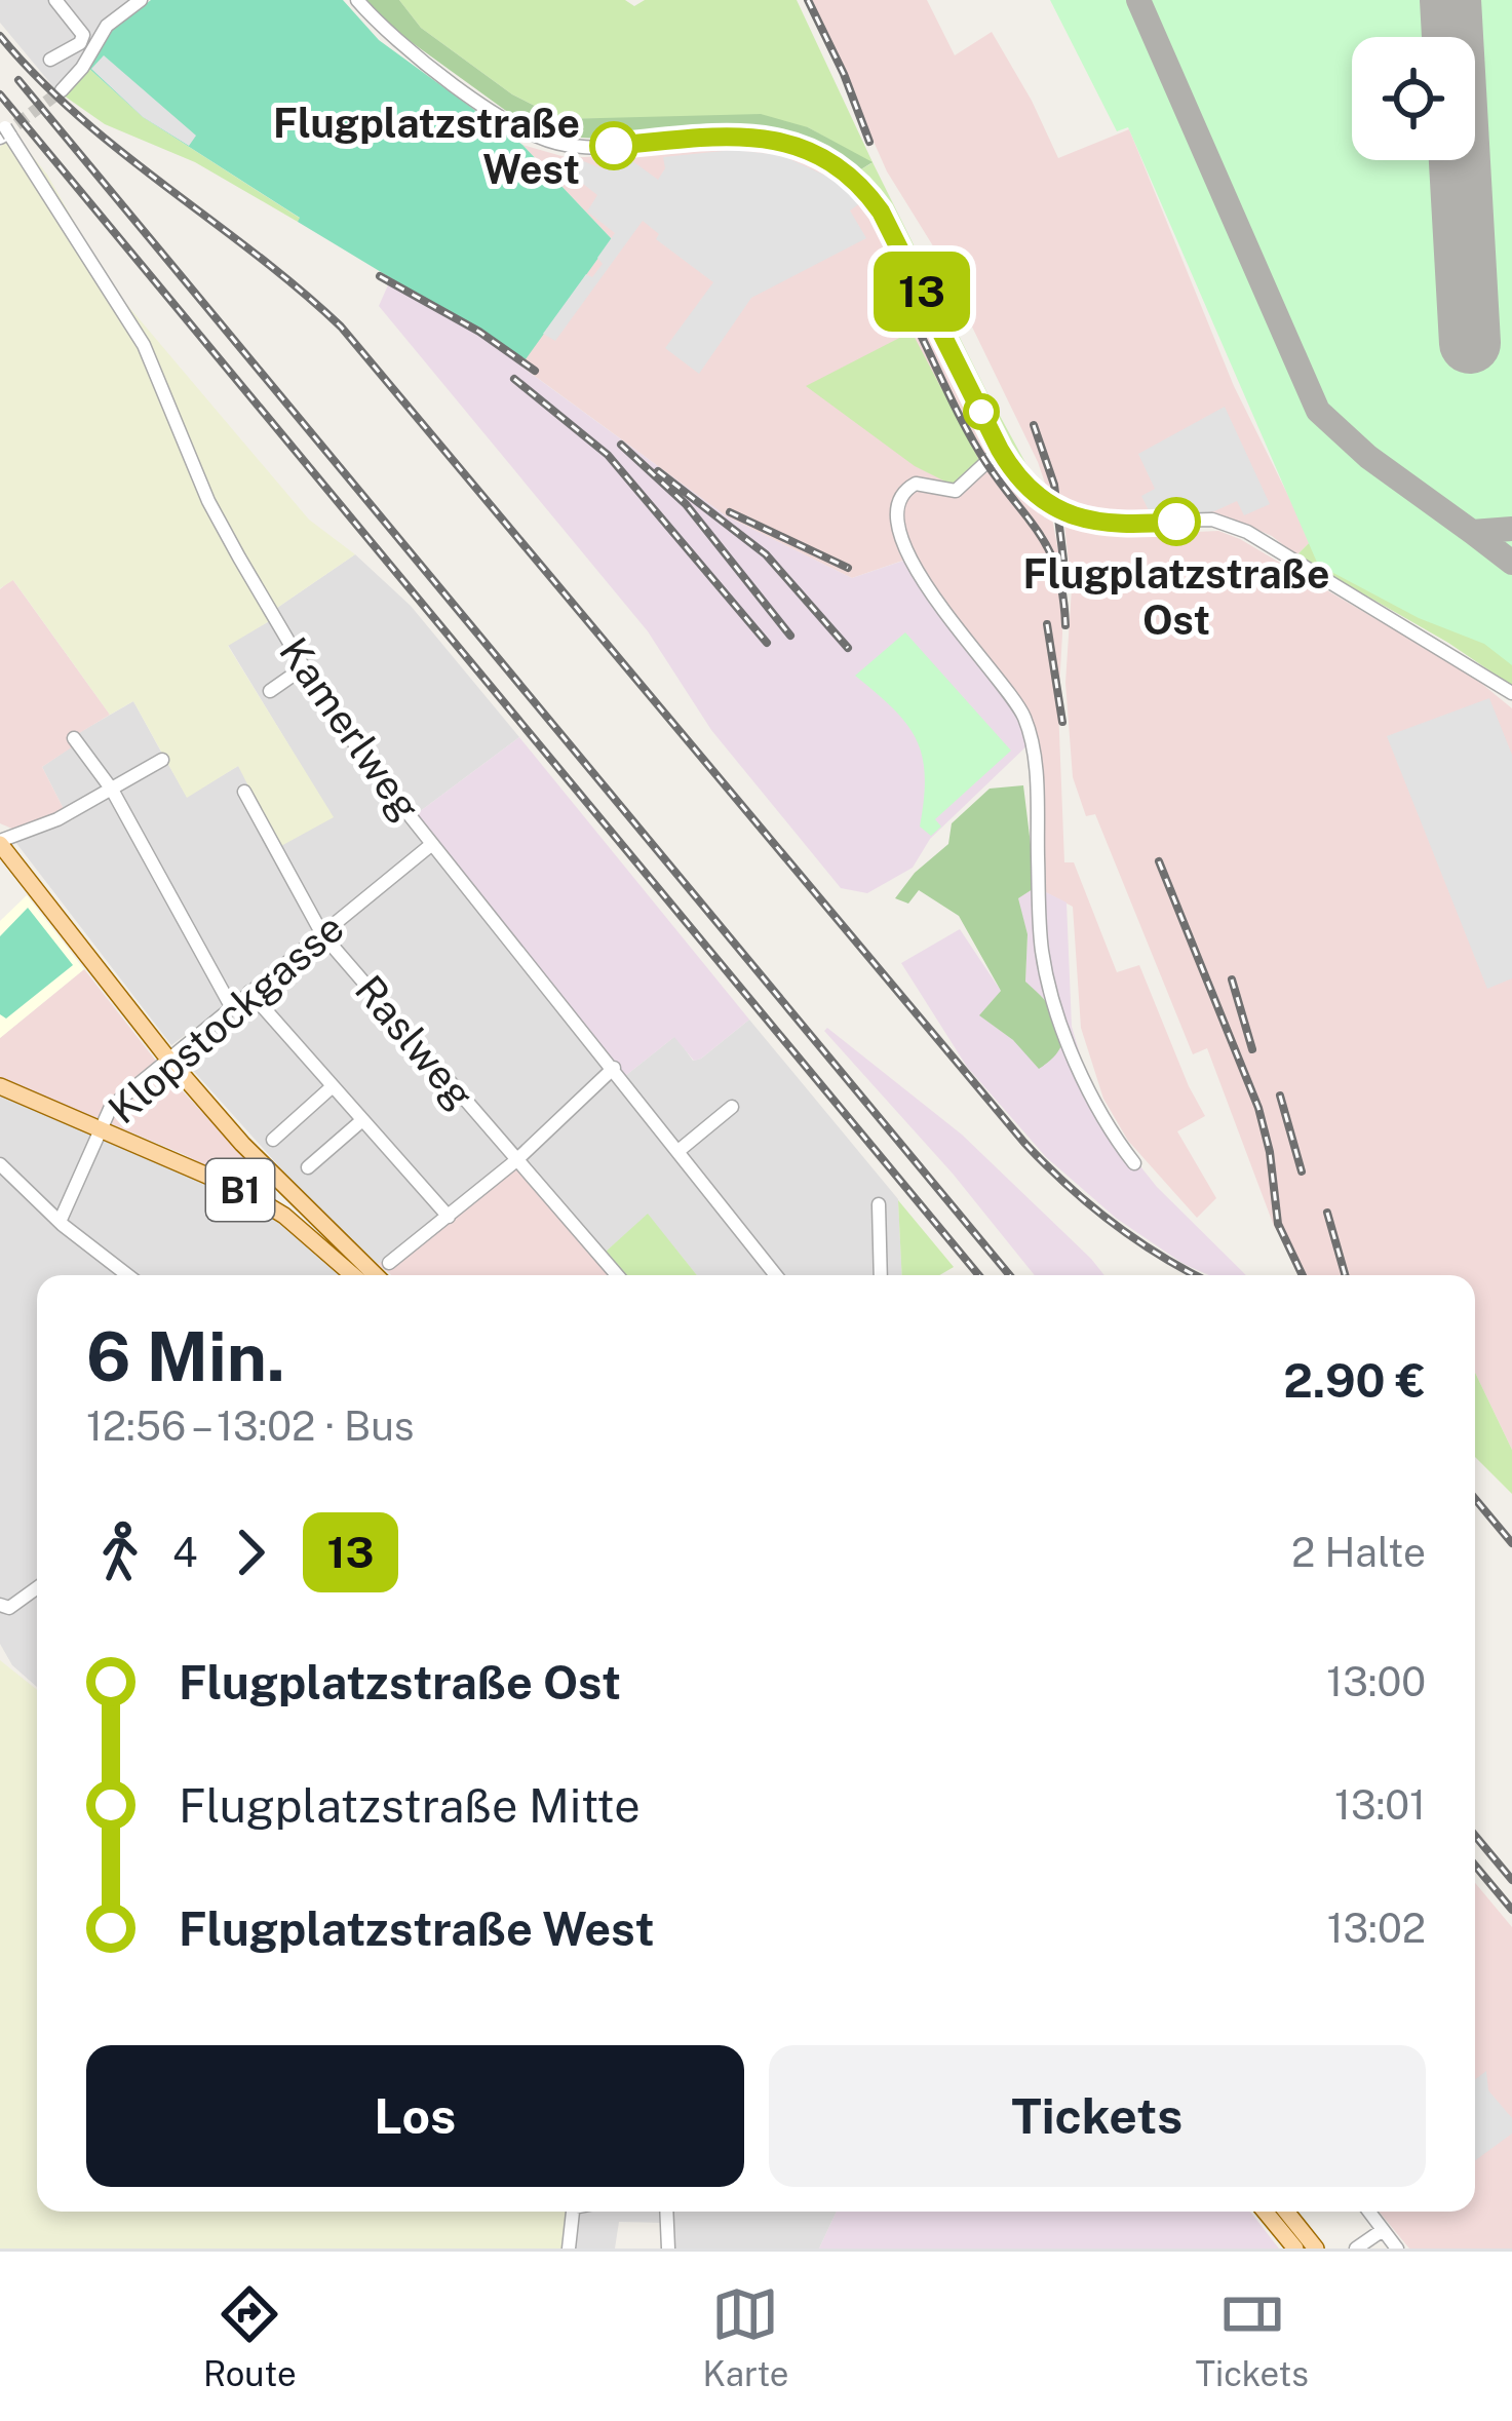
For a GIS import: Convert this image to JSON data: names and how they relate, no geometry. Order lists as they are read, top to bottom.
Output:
{
  "streets": {
    "main road": ["B1"],
    "street": ["Kamerlweg", "Klopstockgasse", "Raslweg"]
  },
  "crossings": [
    ["Kamerlweg", "Klopstockgasse"],
    ["Klopstockgasse", "Raslweg"],
    ["Klopstockgasse", "B1"]
  ],
  "places": ["Flugplatzstraße West", "Flugplatzstraße Ost"],
  "lines": ["bus line 13"],
  "page": {
    "on_map": "13",
    "heading": ["6 Min.", "12:56 – 13:02 · Bus", "2.90 €"],
    "legs": ["4", "13", "2 Halte"],
    "list": [
      {
        "name": "Flugplatzstraße Ost",
        "value": "13:00"
      },
      {
        "name": "Flugplatzstraße Mitte",
        "value": "13:01"
      },
      {
        "name": "Flugplatzstraße West",
        "value": "13:02"
      }
    ],
    "buttons": ["Los", "Tickets"],
    "tabs": ["Route", "Karte", "Tickets"]
  }
}
